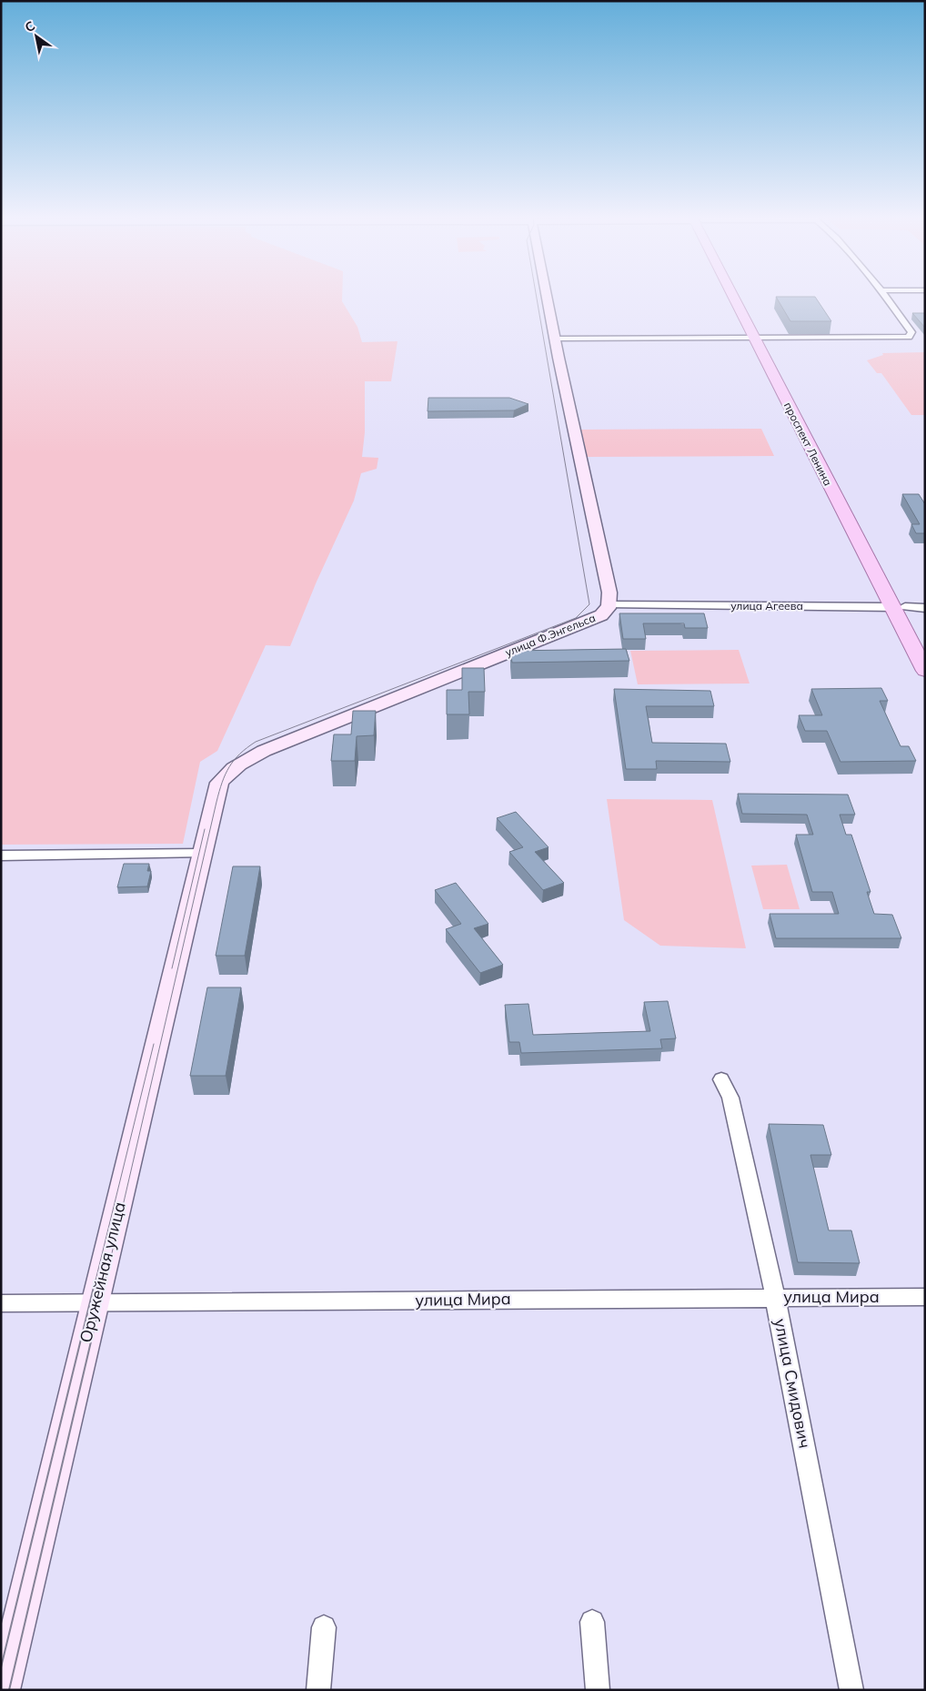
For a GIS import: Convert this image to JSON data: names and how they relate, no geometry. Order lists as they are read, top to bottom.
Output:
{
  "streets": {
    "main road": ["проспект Ленина"],
    "street": [
      "улица Агеева",
      "улица Ф.Энгельса",
      "Оружейная улица",
      "улица Мира",
      "улица Смидович"
    ]
  },
  "crossings": [
    ["проспект Ленина", "улица Агеева"],
    ["улица Агеева", "улица Ф.Энгельса"],
    ["улица Ф.Энгельса", "Оружейная улица"],
    ["Оружейная улица", "улица Мира"],
    ["улица Мира", "улица Смидович"]
  ],
  "north": "top left"
}
